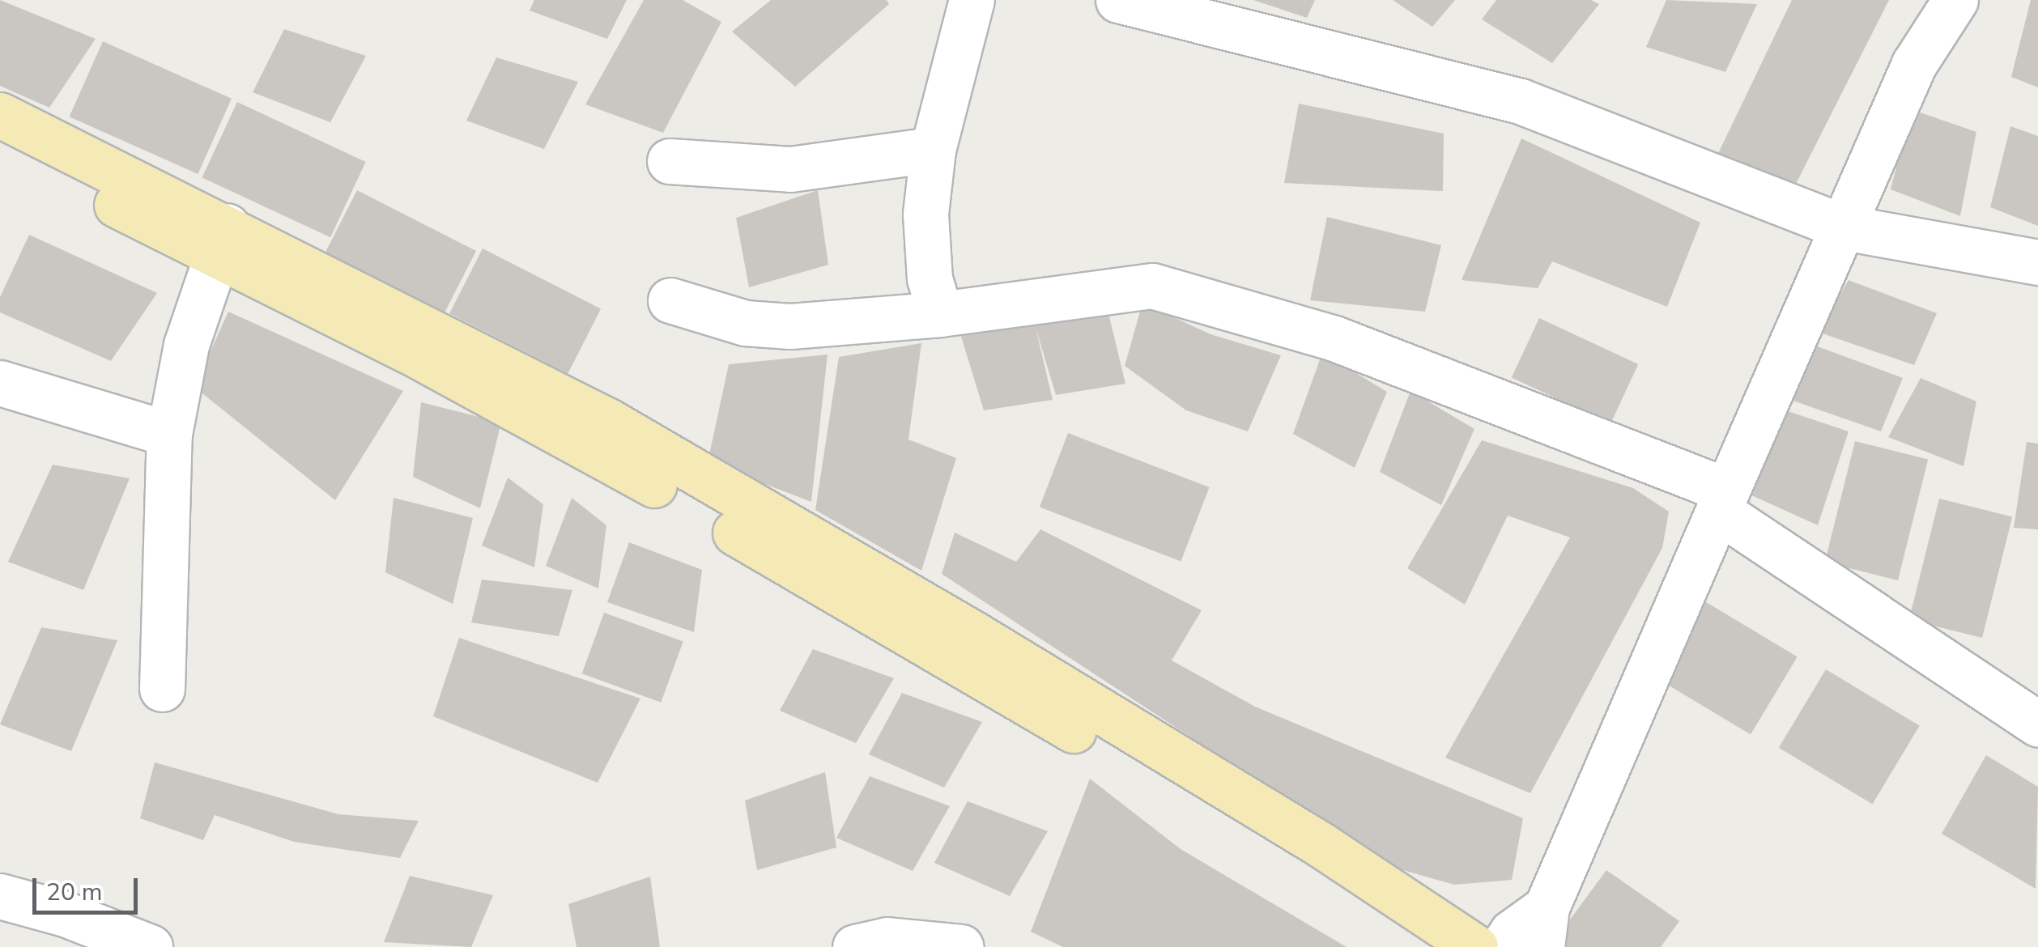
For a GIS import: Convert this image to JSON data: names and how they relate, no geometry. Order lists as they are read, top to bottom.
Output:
{
  "scale_bar": "20 m"
}
